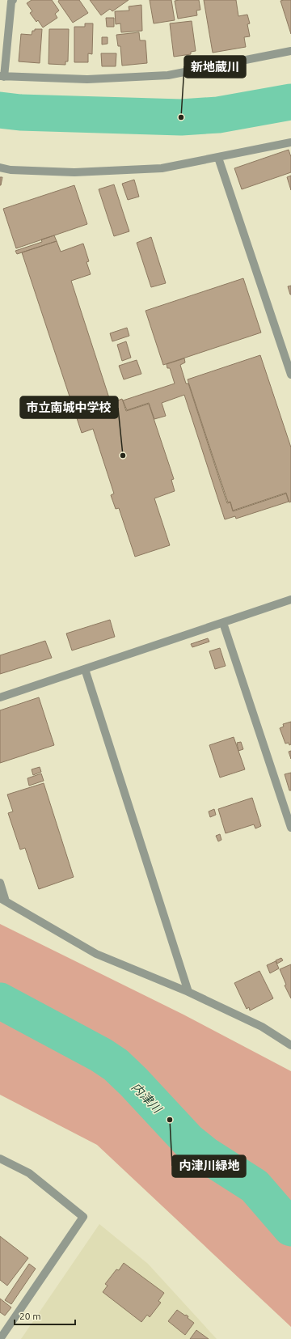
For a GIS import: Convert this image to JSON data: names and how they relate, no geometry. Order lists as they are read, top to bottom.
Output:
{
  "water": ["内津川"],
  "places": ["新地蔵川", "市立南城中学校", "内津川緑地"],
  "scale_bar": "20 m"
}
